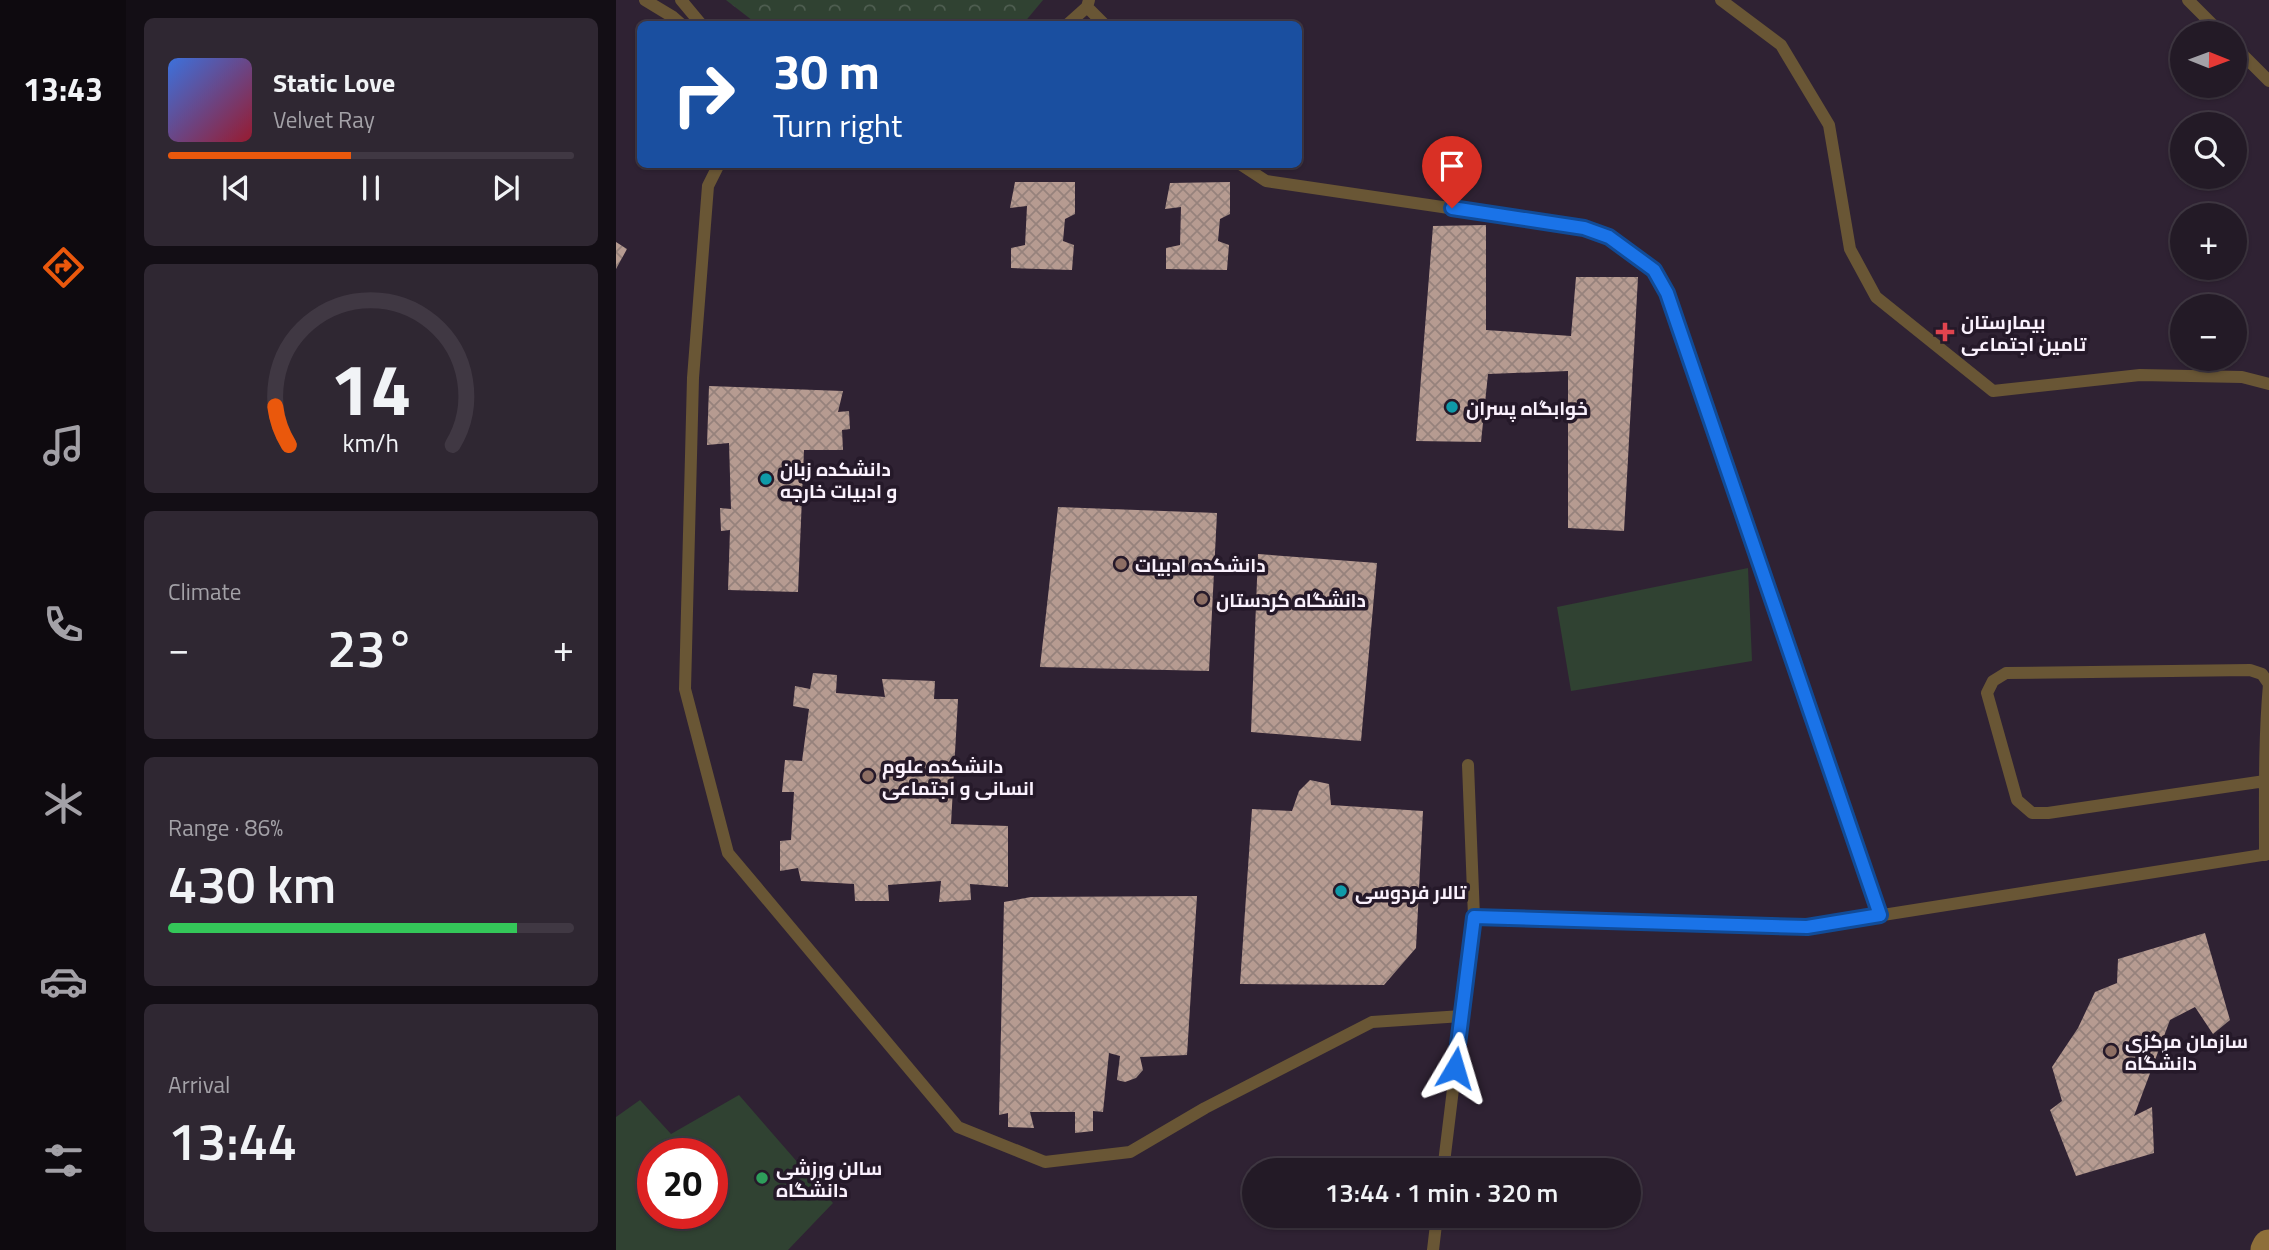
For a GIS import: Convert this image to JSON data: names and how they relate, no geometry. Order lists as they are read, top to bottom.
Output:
{
  "places": {
    "health": ["بیمارستان تامین اجتماعی"],
    "other": [
      "خوابگاه پسران",
      "دانشکده زبان و ادبیات خارجه",
      "دانشکده ادبیات",
      "دانشگاه کردستان",
      "دانشکده علوم انسانی و اجتماعی",
      "تالار فردوسی",
      "سازمان مرکزی دانشگاه",
      "سالن ورزشی دانشگاه"
    ]
  },
  "north": "right",
  "page": {
    "tabs": "13:43",
    "map_buttons": ["+", "−"],
    "turn": ["30 m", "Turn right"],
    "song": ["Static Love", "Velvet Ray"],
    "tile": [
      "Climate",
      ["Range · 86%", "430 km"],
      ["Arrival", "13:44"]
    ],
    "heat": ["−", "23°", "+"],
    "limit": "20",
    "trip": "13:44 · 1 min · 320 m",
    "gauge": ["14", "km/h"]
  }
}
